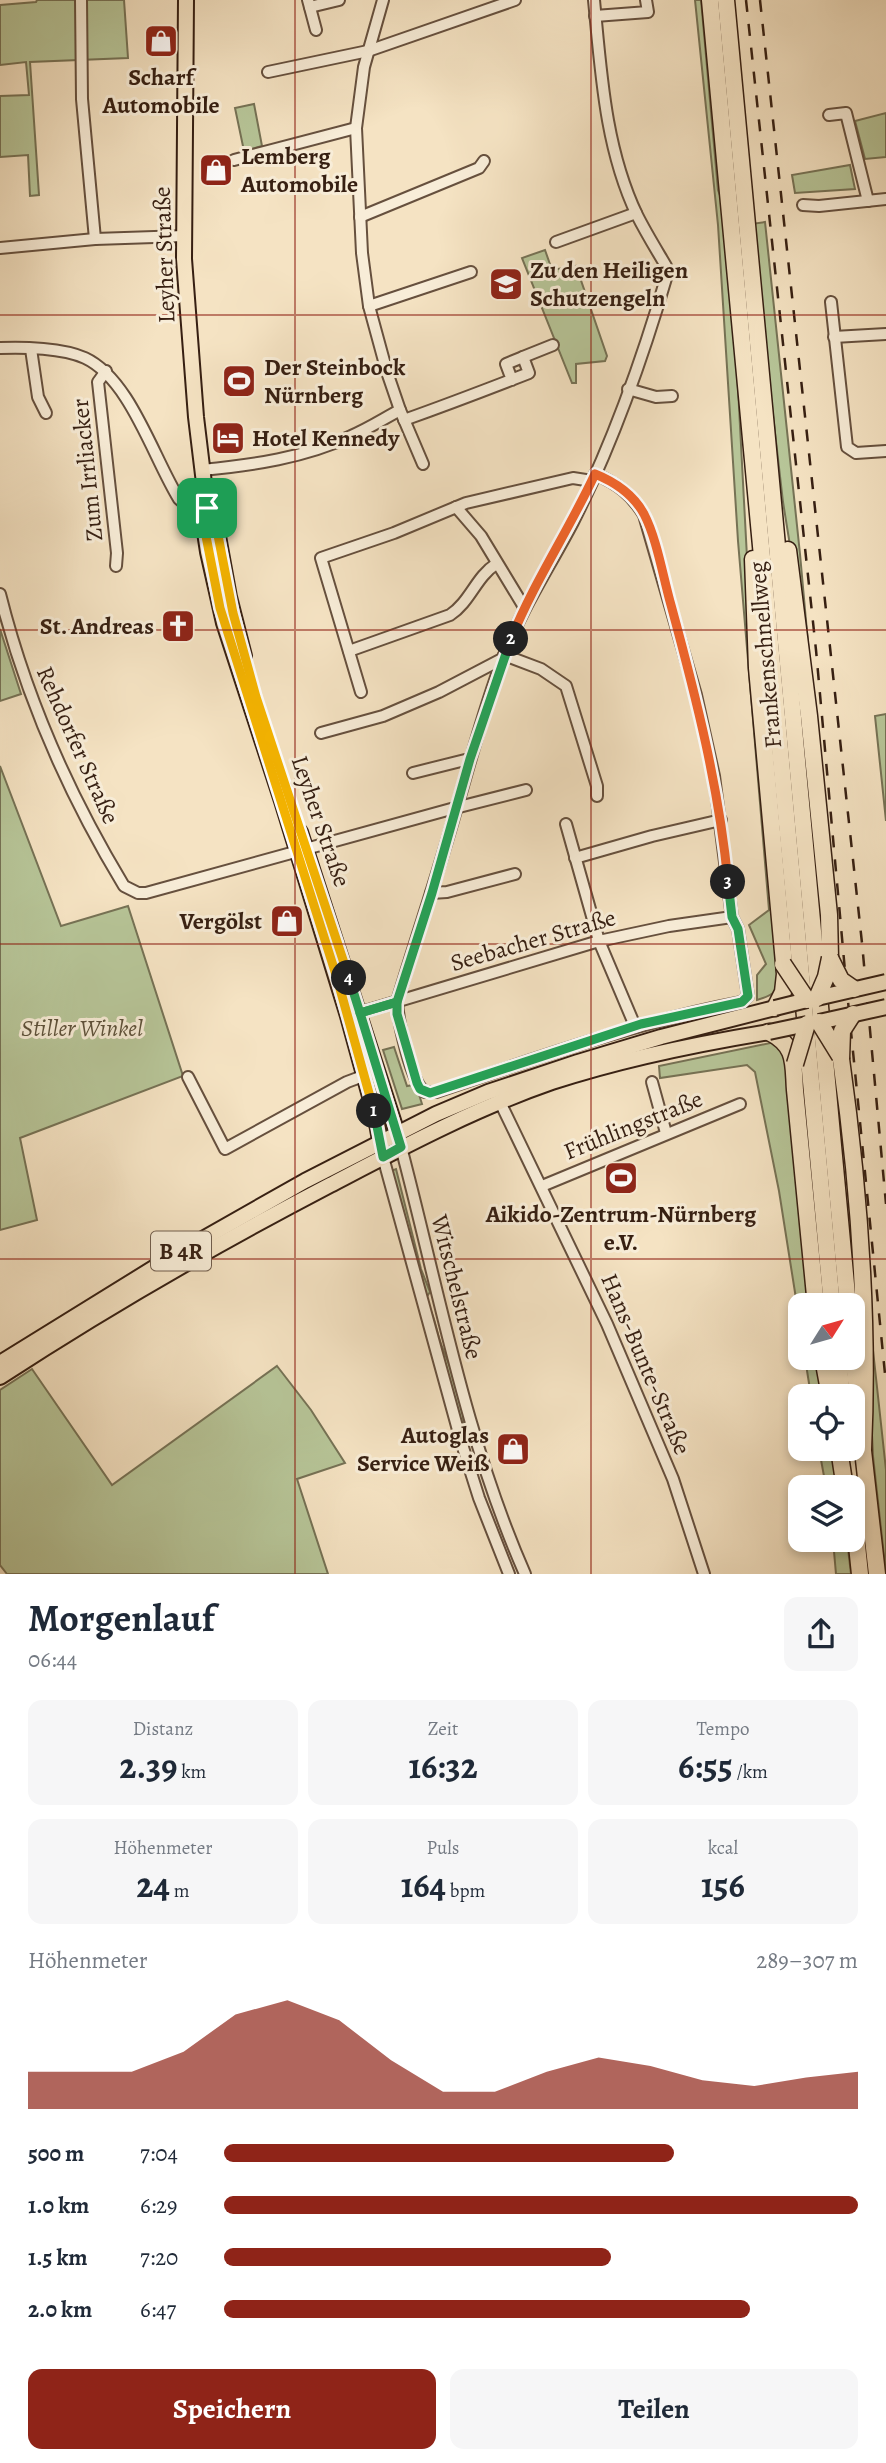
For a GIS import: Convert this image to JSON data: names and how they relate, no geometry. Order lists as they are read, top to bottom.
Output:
{
  "streets": {
    "highway": ["Frankenschnellweg"],
    "main road": ["Leyher Straße", "B 4R"],
    "street": [
      "Zum Irrliacker",
      "Rehdorfer Straße",
      "Seebacher Straße",
      "Frühlingstraße",
      "Witschelstraße",
      "Hans-Bunte-Straße"
    ]
  },
  "crossings": [
    ["Leyher Straße", "Rehdorfer Straße"],
    ["Leyher Straße", "Seebacher Straße"],
    ["Leyher Straße", "B 4R"],
    ["Leyher Straße", "Witschelstraße"],
    ["Frühlingstraße", "Hans-Bunte-Straße"],
    ["B 4R", "Witschelstraße"],
    ["B 4R", "Hans-Bunte-Straße"]
  ],
  "parks": ["Stiller Winkel"],
  "places": {
    "shop": [
      "Scharf Automobile",
      "Lemberg Automobile",
      "Vergölst",
      "Autoglas Service Weiß"
    ],
    "school or university": ["Zu den Heiligen Schutzengeln"],
    "sports": ["Der Steinbock Nürnberg", "Aikido-Zentrum-Nürnberg e.V."],
    "hotel": ["Hotel Kennedy"],
    "church": ["St. Andreas"]
  },
  "north": "top right",
  "page": {
    "pins": [
      "2",
      "3",
      "4",
      "1"
    ],
    "heading": ["Morgenlauf", "06:44"],
    "stats": [
      ["Distanz", "2.39 km"],
      ["Zeit", "16:32"],
      ["Tempo", "6:55 /km"],
      ["Höhenmeter", "24 m"],
      ["Puls", "164 bpm"],
      ["kcal", "156"]
    ],
    "chart": ["Höhenmeter", "289–307 m"],
    "list": [
      {
        "name": "500 m",
        "note": "7:04"
      },
      {
        "name": "1.0 km",
        "note": "6:29"
      },
      {
        "name": "1.5 km",
        "note": "7:20"
      },
      {
        "name": "2.0 km",
        "note": "6:47"
      }
    ],
    "buttons": ["Speichern", "Teilen"]
  }
}
